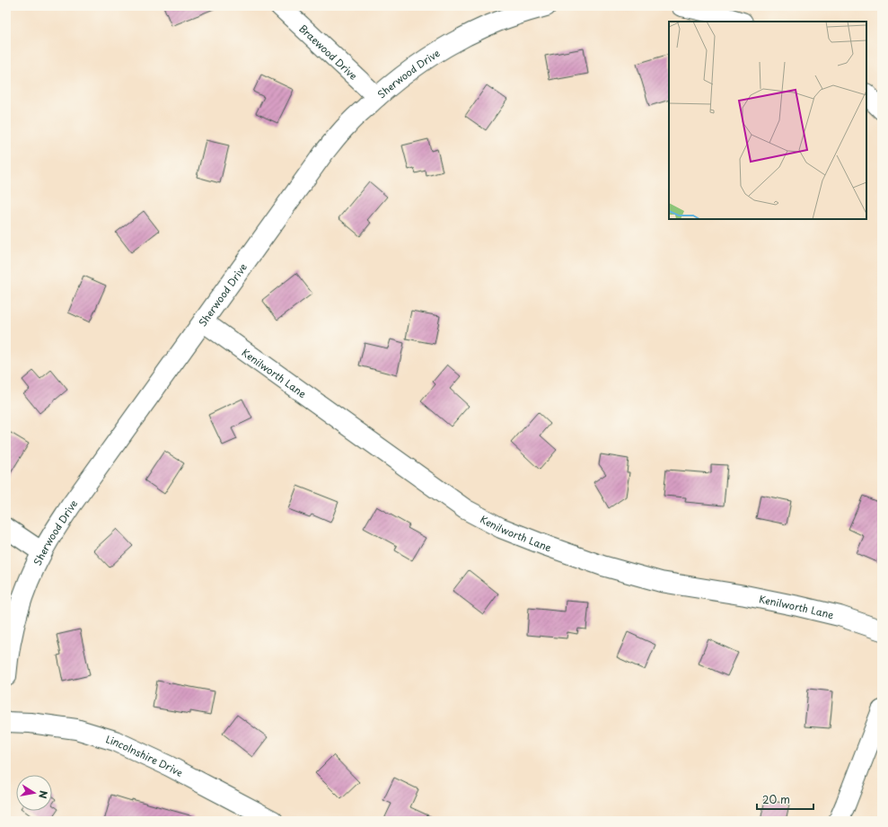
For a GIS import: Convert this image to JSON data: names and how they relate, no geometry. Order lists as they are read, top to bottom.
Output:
{
  "streets": {
    "street": [
      "Braewood Drive",
      "Sherwood Drive",
      "Kenilworth Lane",
      "Lincolnshire Drive"
    ]
  },
  "crossings": [
    ["Braewood Drive", "Sherwood Drive"],
    ["Sherwood Drive", "Kenilworth Lane"]
  ],
  "scale_bar": "20 m",
  "north": "right"
}
